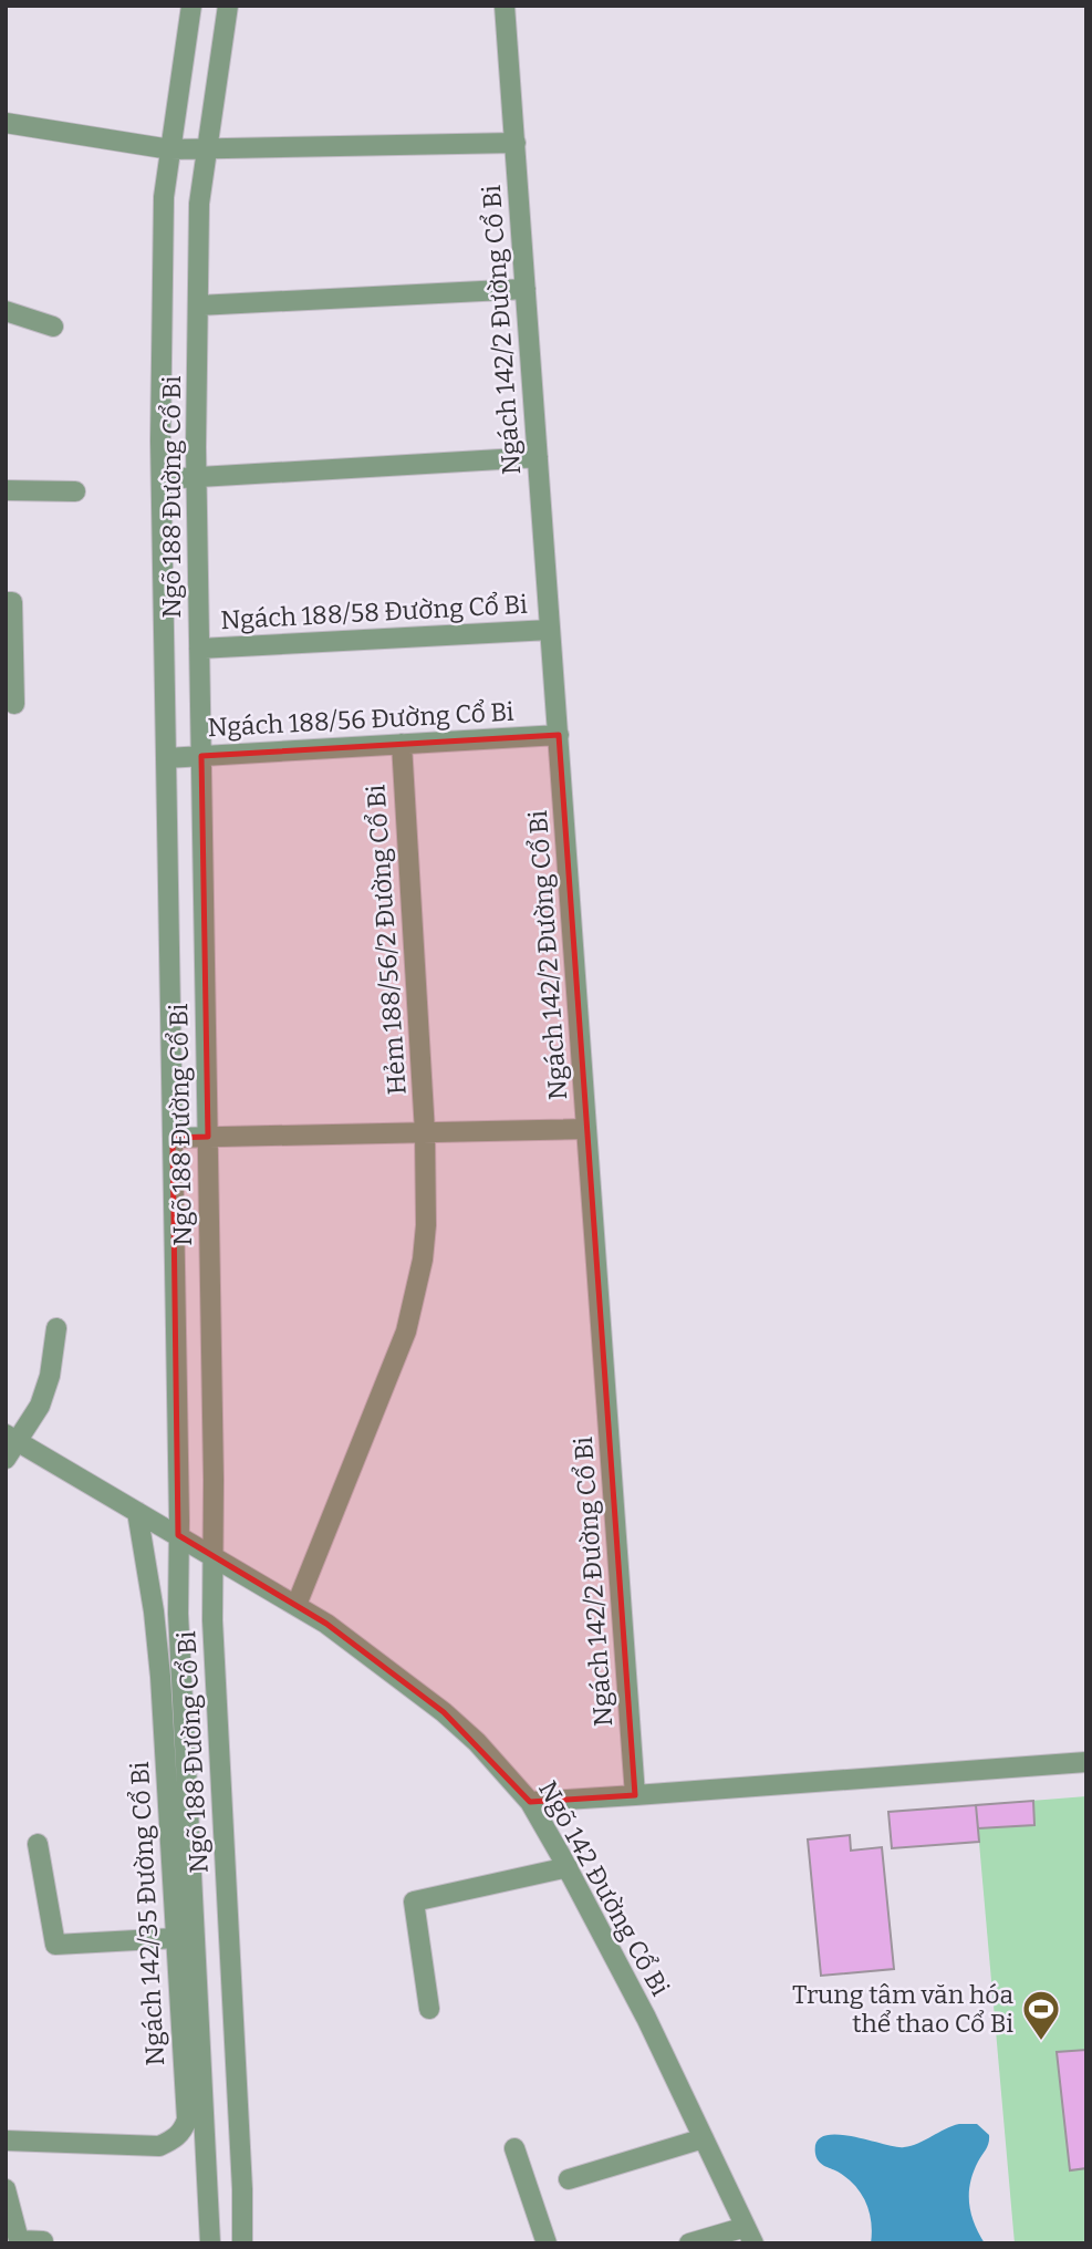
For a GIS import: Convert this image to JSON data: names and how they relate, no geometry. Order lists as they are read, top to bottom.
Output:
{
  "streets": {
    "street": [
      "Ngách 142/2 Đường Cổ Bi",
      "Ngõ 188 Đường Cổ Bi",
      "Ngách 188/58 Đường Cổ Bi",
      "Ngách 188/56 Đường Cổ Bi",
      "Hẻm 188/56/2 Đường Cổ Bi",
      "Ngõ 142 Đường Cổ Bi",
      "Ngách 142/35 Đường Cổ Bi"
    ]
  },
  "crossings": [
    ["Ngách 142/2 Đường Cổ Bi", "Ngách 188/58 Đường Cổ Bi"],
    ["Ngách 142/2 Đường Cổ Bi", "Ngách 188/56 Đường Cổ Bi"],
    ["Ngõ 188 Đường Cổ Bi", "Ngách 188/58 Đường Cổ Bi"],
    ["Ngõ 188 Đường Cổ Bi", "Ngách 188/56 Đường Cổ Bi"],
    ["Ngõ 188 Đường Cổ Bi", "Ngõ 142 Đường Cổ Bi"],
    ["Ngách 188/56 Đường Cổ Bi", "Hẻm 188/56/2 Đường Cổ Bi"],
    ["Hẻm 188/56/2 Đường Cổ Bi", "Ngõ 142 Đường Cổ Bi"],
    ["Ngõ 142 Đường Cổ Bi", "Ngách 142/35 Đường Cổ Bi"]
  ],
  "places": {
    "sports": ["Trung tâm văn hóa thể thao Cổ Bi"]
  }
}
